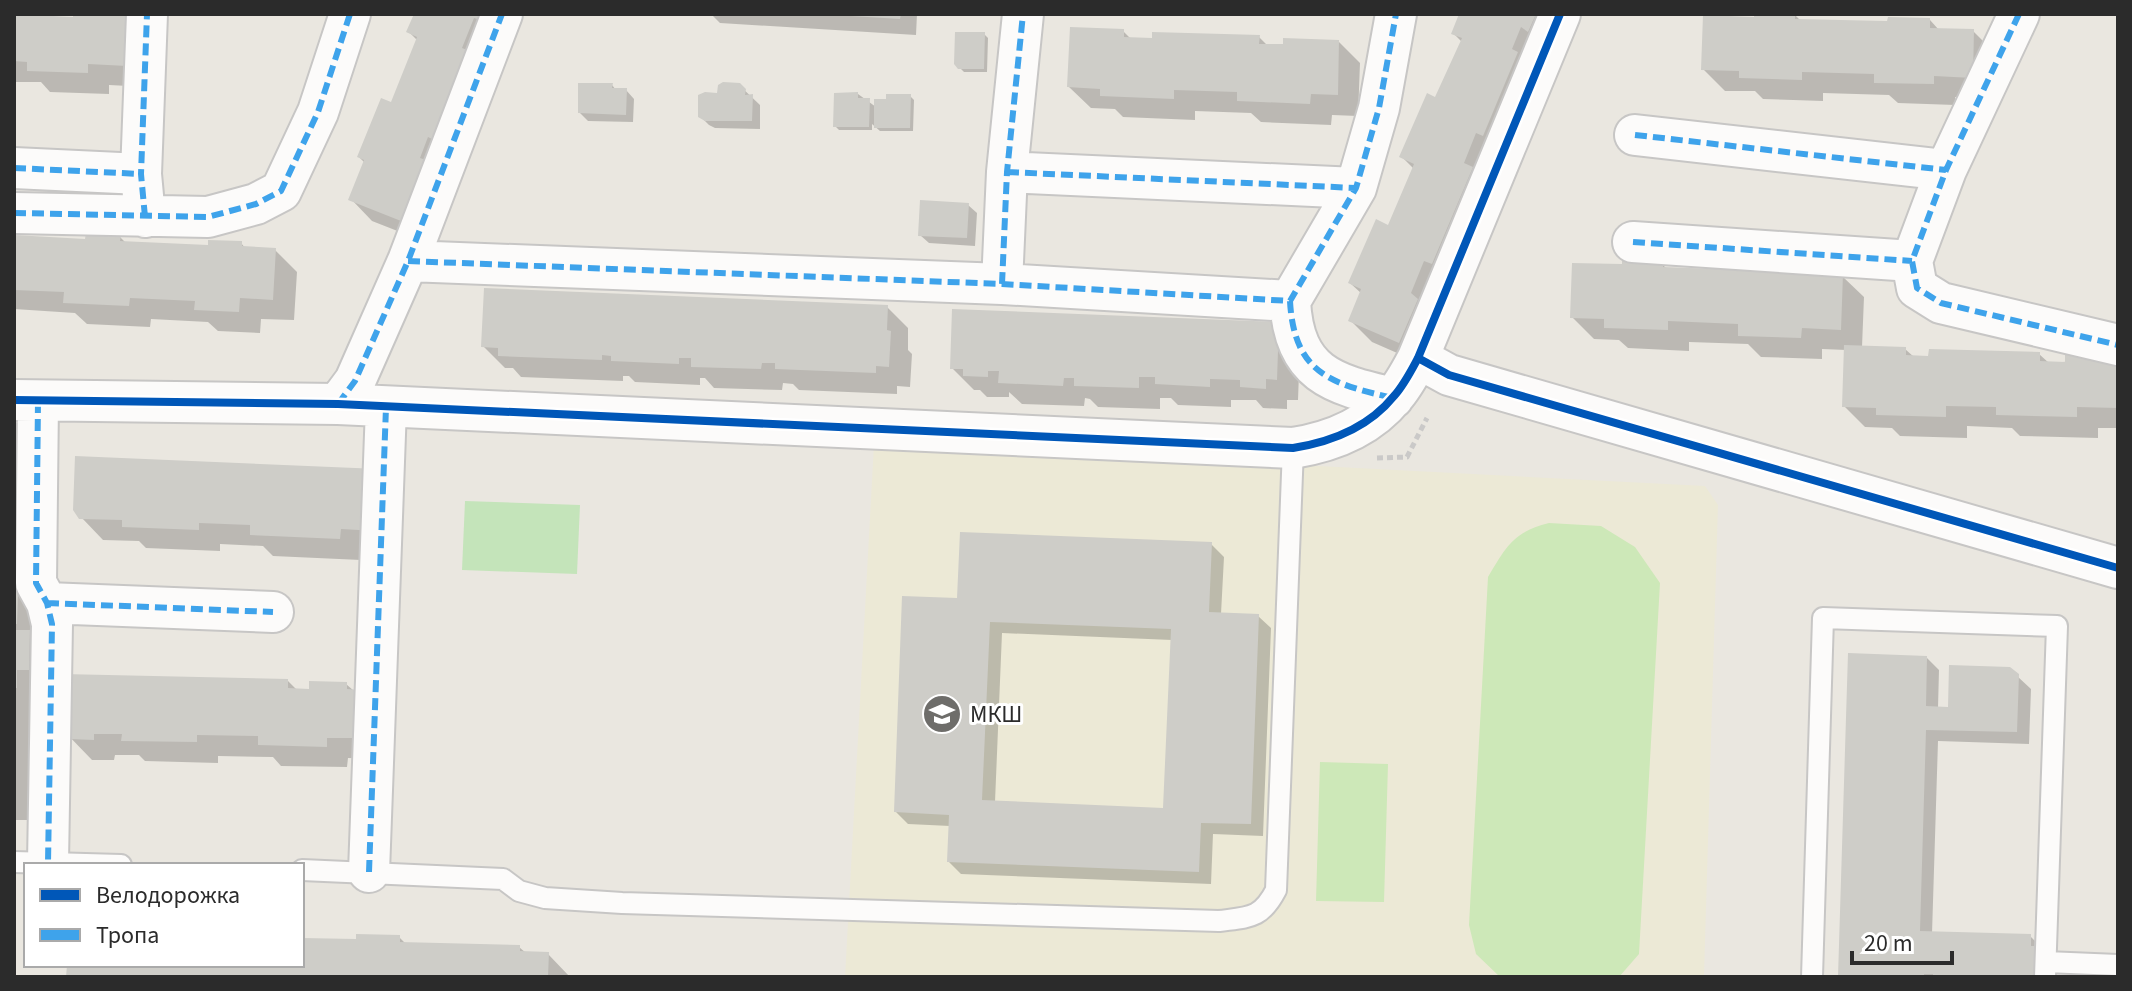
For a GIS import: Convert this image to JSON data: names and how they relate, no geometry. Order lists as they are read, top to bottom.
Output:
{
  "places": {
    "school or university": ["МКШ"]
  },
  "legend": ["Велодорожка", "Тропа"],
  "scale_bar": "20 m"
}
